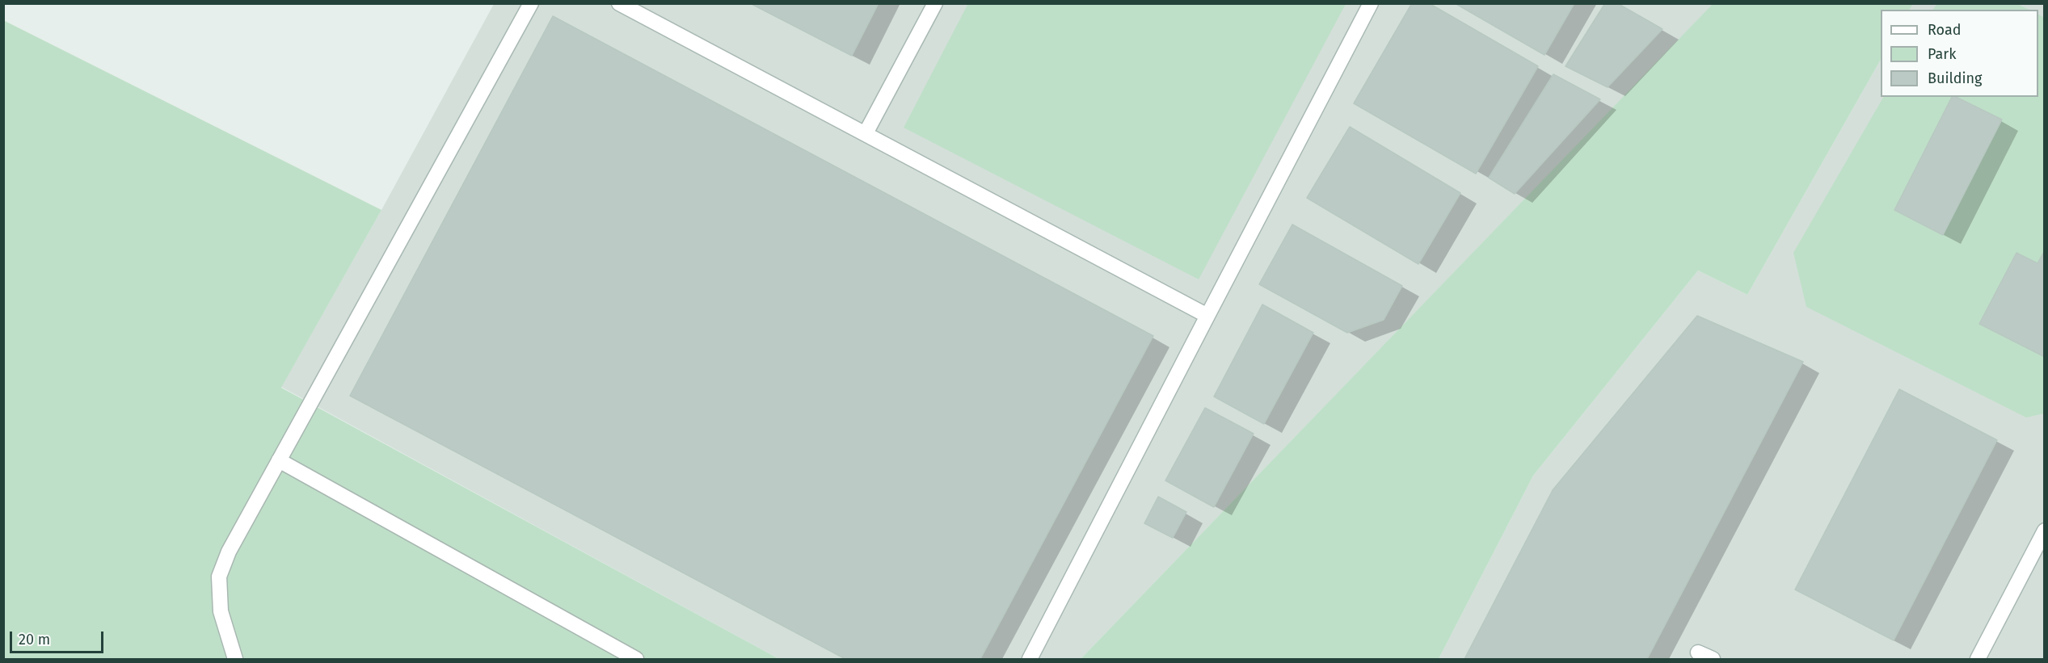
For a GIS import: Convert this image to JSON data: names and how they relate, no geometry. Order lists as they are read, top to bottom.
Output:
{
  "legend": ["Road", "Park", "Building"],
  "scale_bar": "20 m"
}
